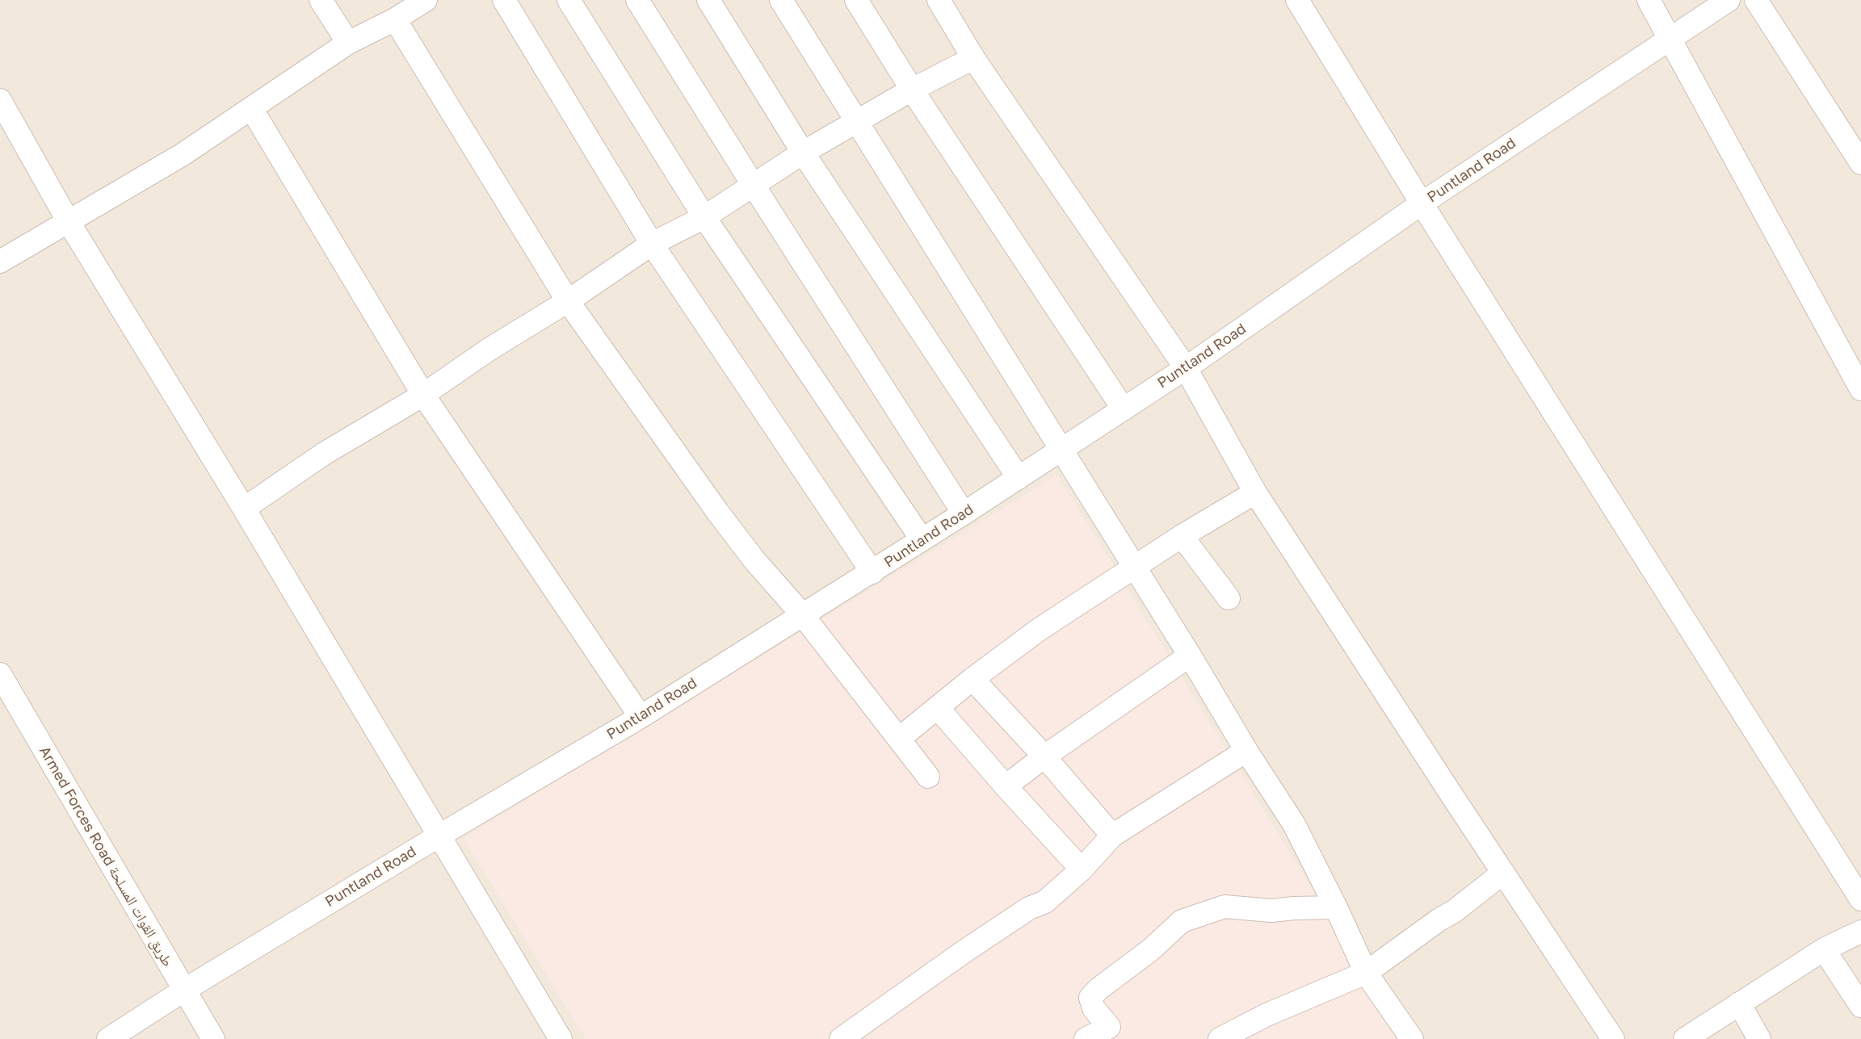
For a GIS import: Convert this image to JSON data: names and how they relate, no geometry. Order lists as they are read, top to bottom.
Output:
{
  "streets": {
    "street": ["Puntland Road", "Armed Forces Road طريق القوات المسلحة"]
  },
  "crossings": [
    ["Puntland Road", "Armed Forces Road طريق القوات المسلحة"]
  ]
}
